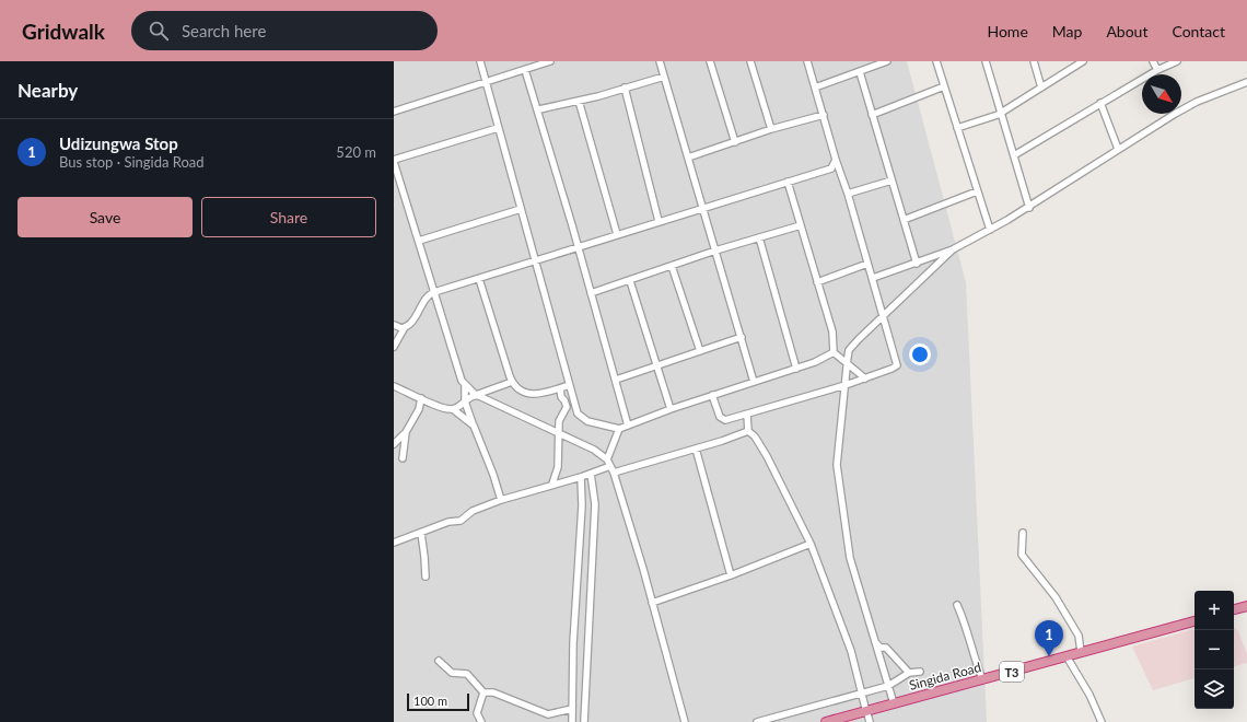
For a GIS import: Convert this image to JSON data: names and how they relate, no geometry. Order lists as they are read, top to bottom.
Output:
{
  "streets": {
    "highway": ["T3", "Singida Road"]
  },
  "scale_bar": "100 m",
  "north": "bottom right",
  "page": {
    "header": "Gridwalk",
    "search": "Search here",
    "nav": [
      "Home",
      "Map",
      "About",
      "Contact"
    ],
    "heading": "Nearby",
    "list": [
      {
        "mark": "1",
        "name": "Udizungwa Stop",
        "note": "Bus stop · Singida Road",
        "value": "520 m"
      }
    ],
    "buttons": ["Save", "Share"],
    "map_buttons": ["+", "−"],
    "pins": "1",
    "scale": "100 m"
  }
}
